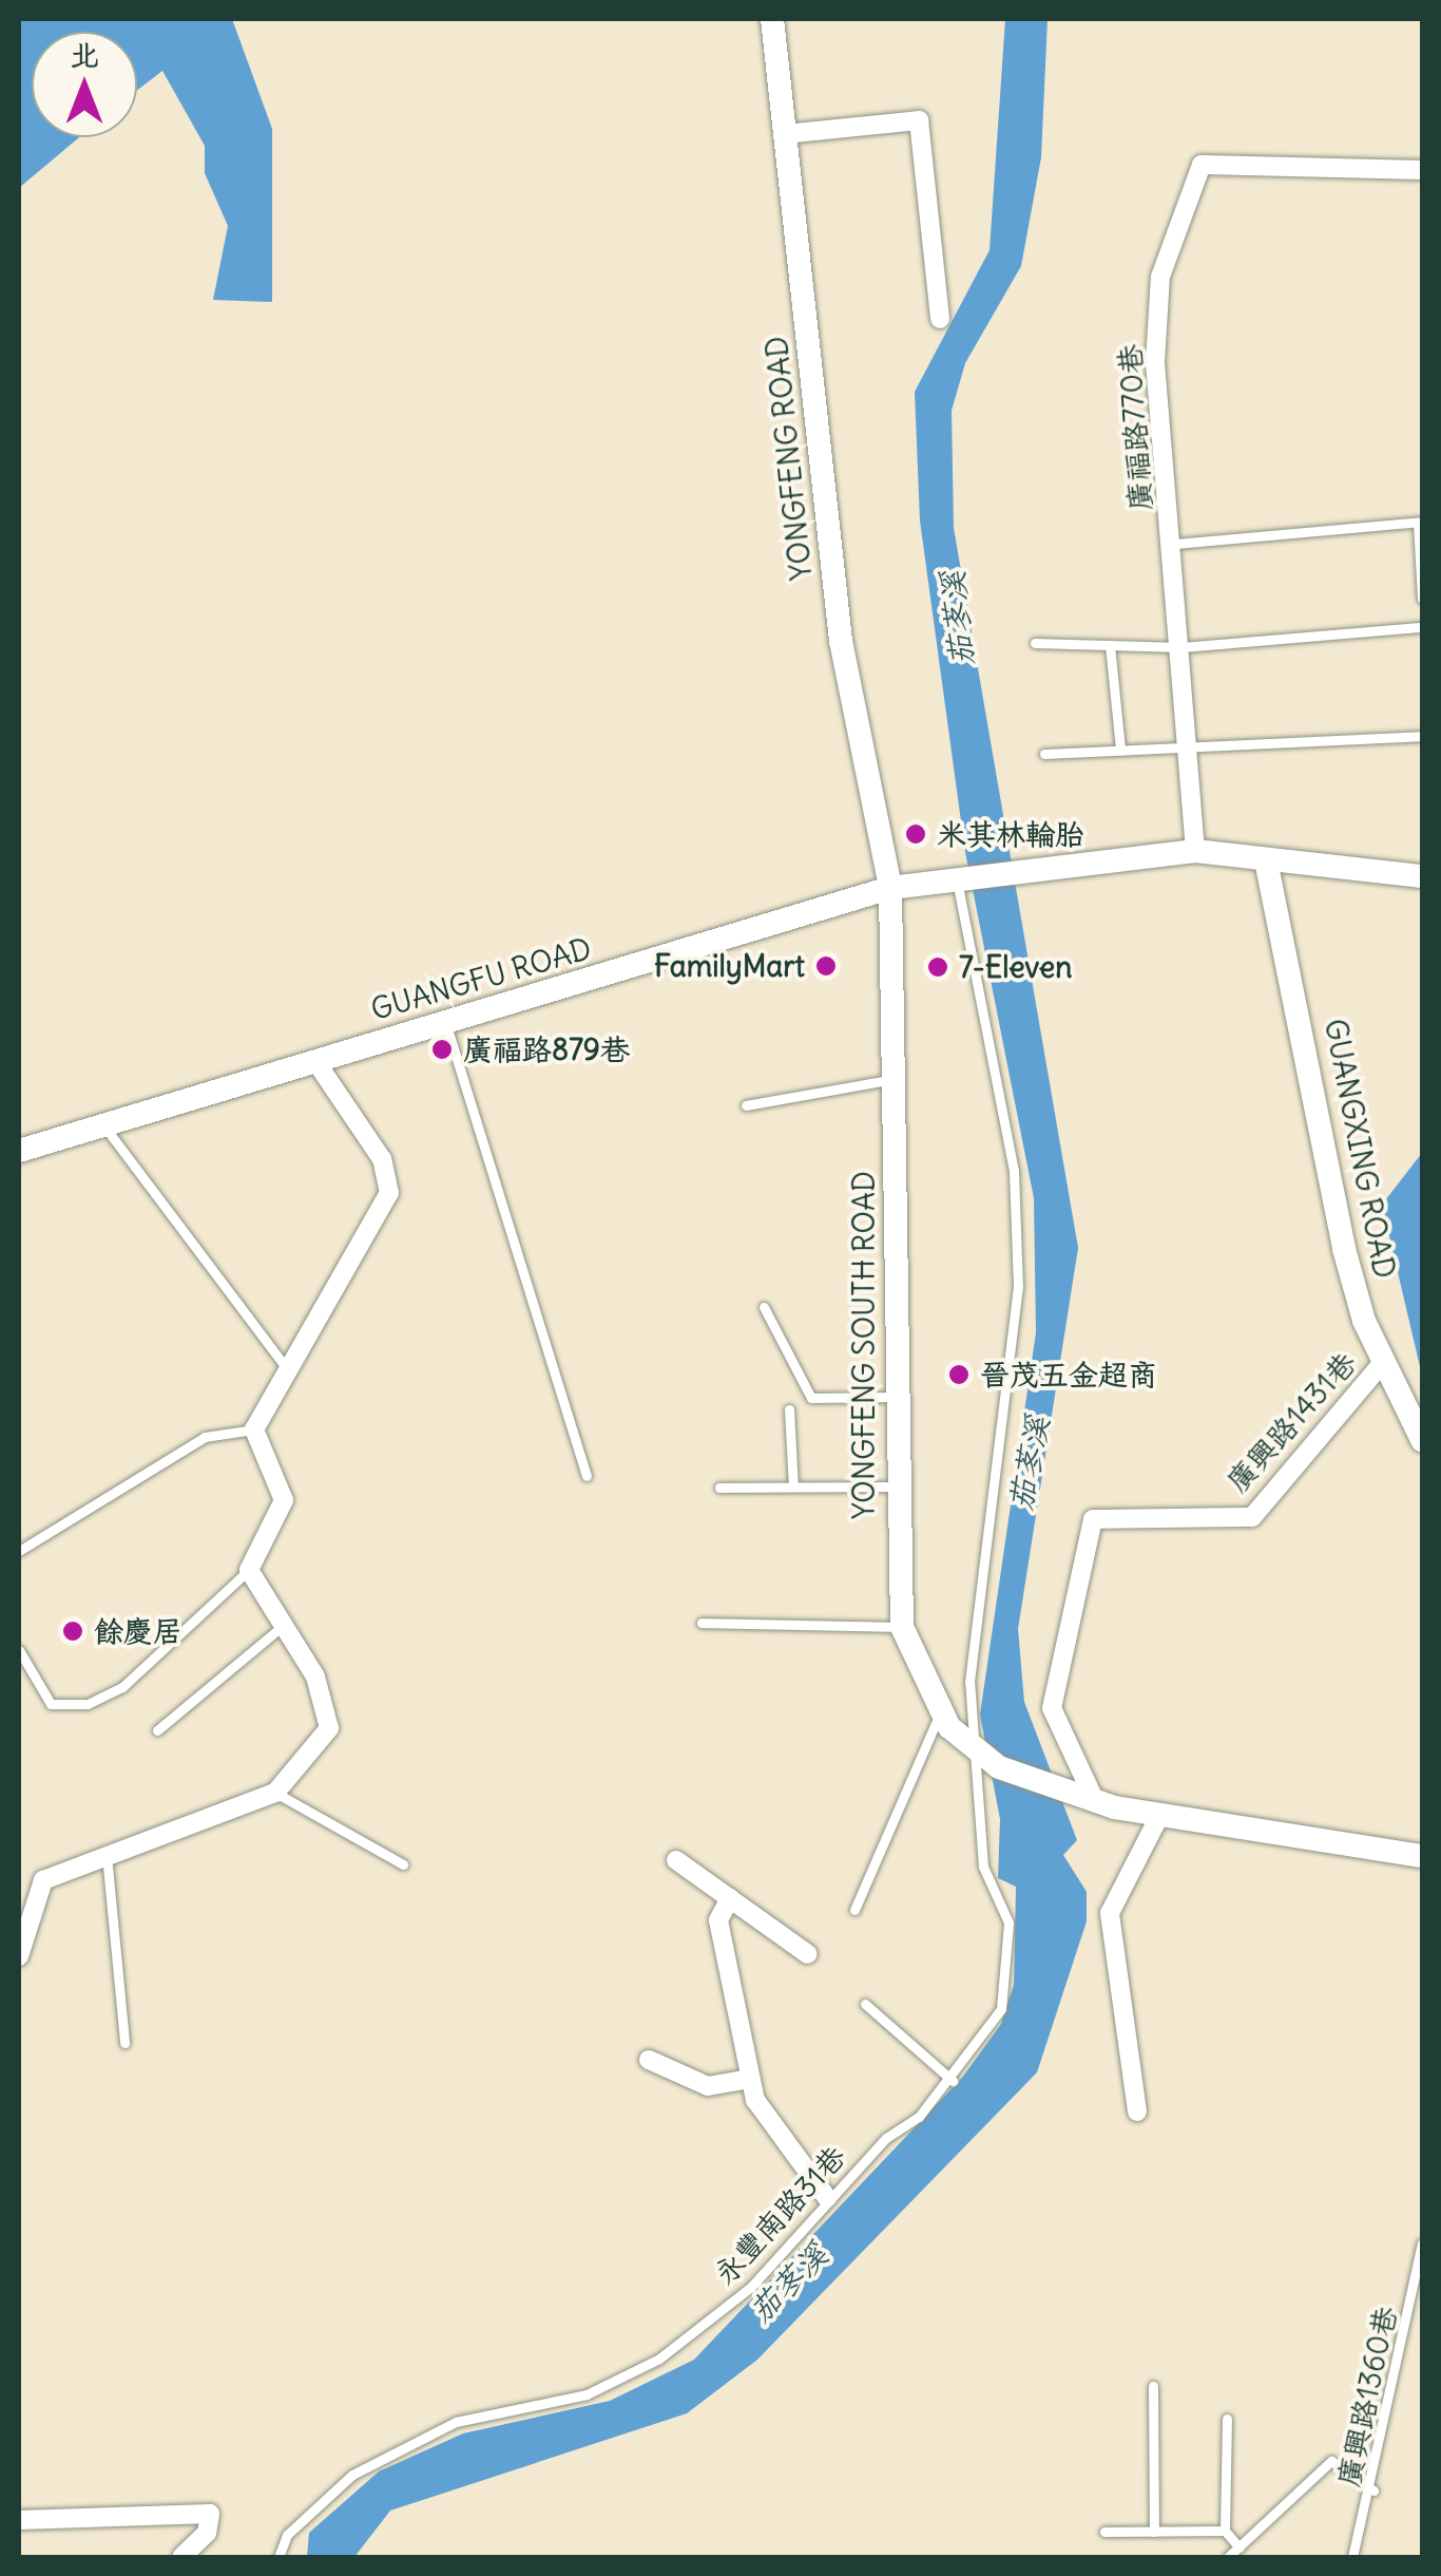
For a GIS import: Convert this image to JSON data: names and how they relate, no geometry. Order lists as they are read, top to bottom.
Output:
{
  "streets": {
    "street": [
      "廣福路770巷",
      "YONGFENG ROAD",
      "GUANGFU ROAD",
      "GUANGXING ROAD",
      "YONGFENG SOUTH ROAD",
      "廣興路1431巷"
    ],
    "lane": ["永豐南路31巷", "廣興路1360巷"]
  },
  "crossings": [
    ["廣福路770巷", "GUANGFU ROAD"],
    ["YONGFENG ROAD", "GUANGFU ROAD"],
    ["YONGFENG ROAD", "YONGFENG SOUTH ROAD"],
    ["GUANGFU ROAD", "YONGFENG SOUTH ROAD"],
    ["GUANGFU ROAD", "永豐南路31巷"],
    ["GUANGXING ROAD", "廣興路1431巷"],
    ["YONGFENG SOUTH ROAD", "廣興路1431巷"],
    ["YONGFENG SOUTH ROAD", "永豐南路31巷"]
  ],
  "water": ["茄苳溪"],
  "places": [
    "米其林輪胎",
    "FamilyMart",
    "7-Eleven",
    "廣福路879巷",
    "晉茂五金超商",
    "餘慶居"
  ],
  "north": "top"
}
